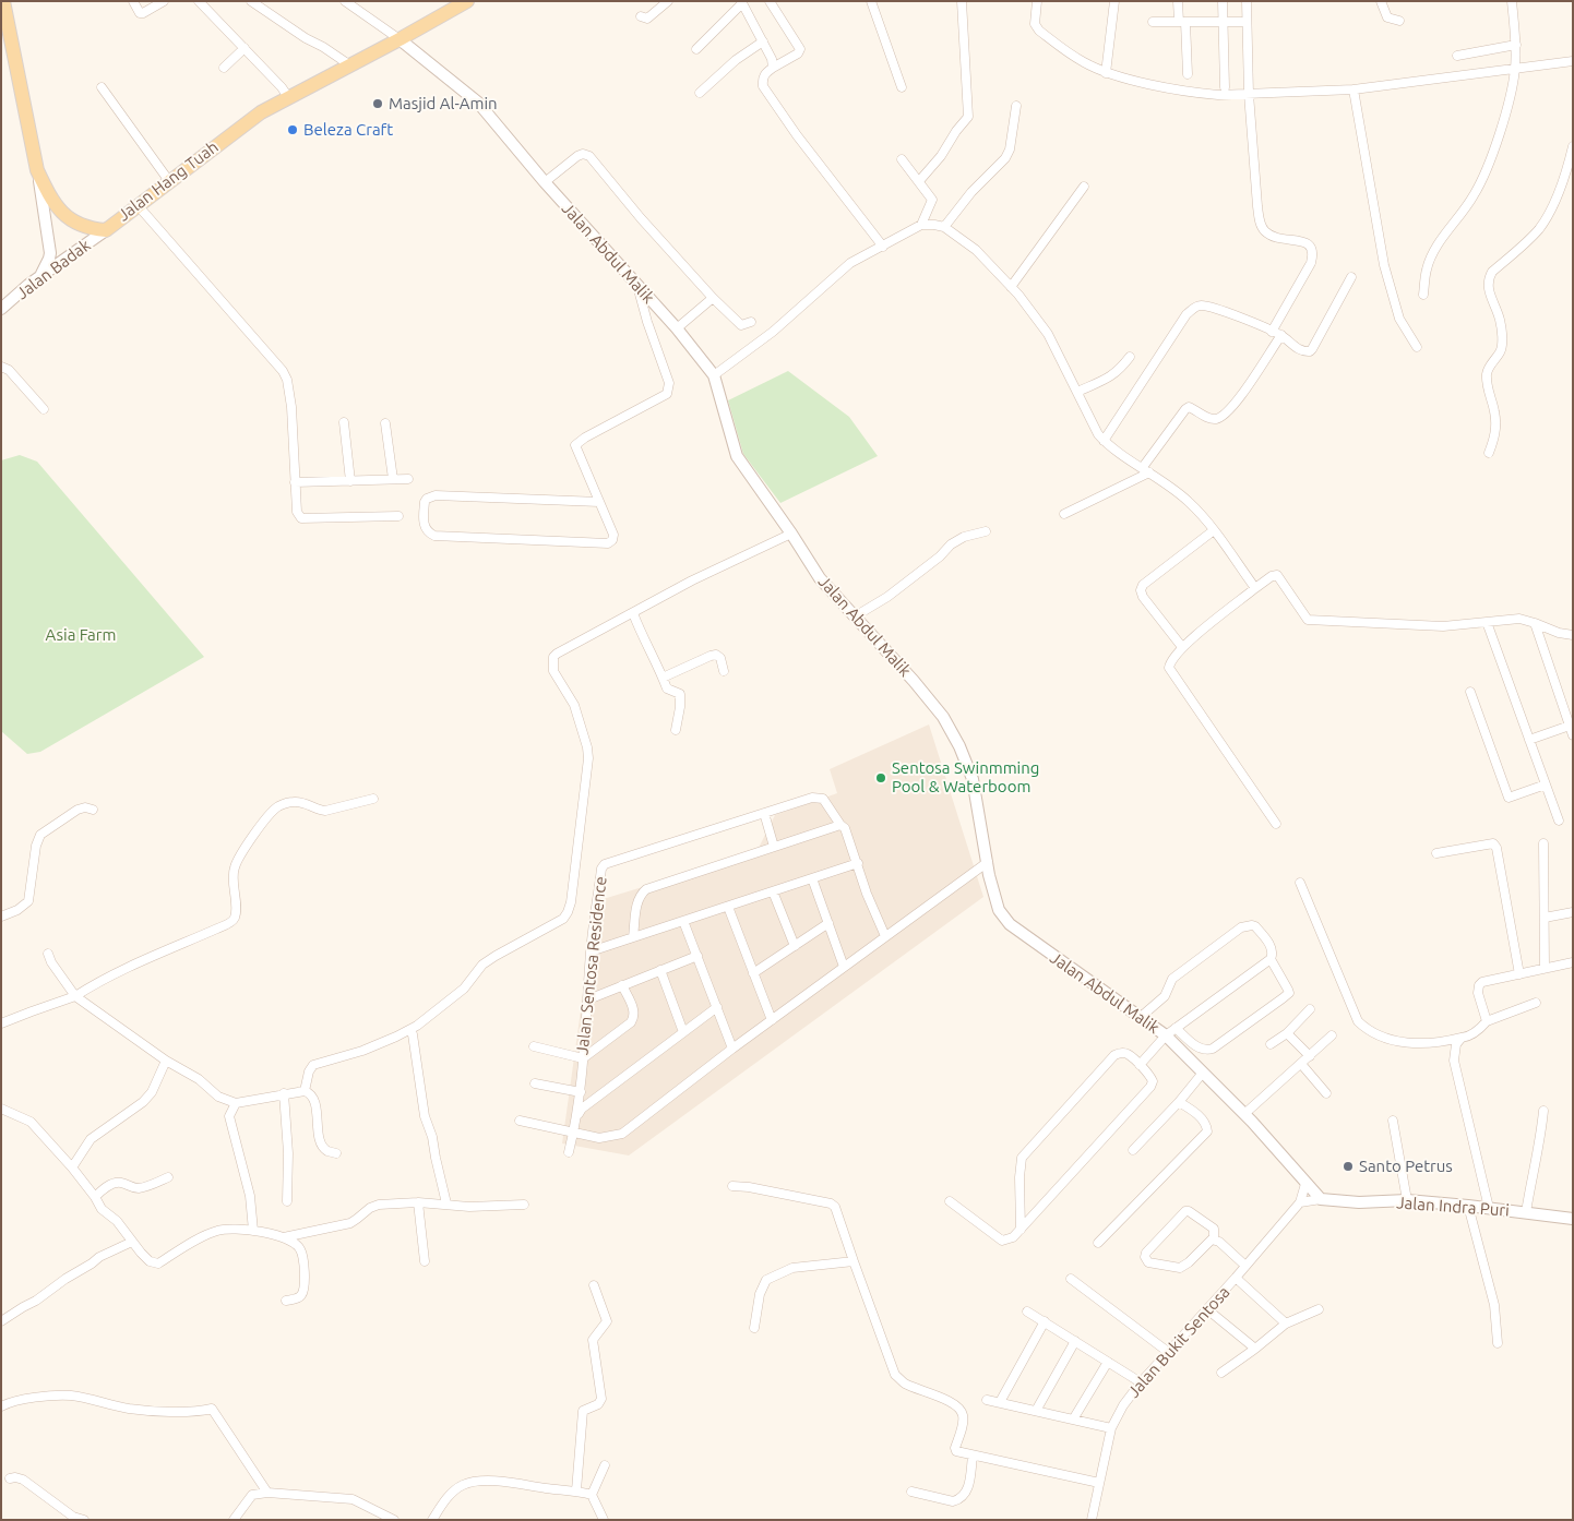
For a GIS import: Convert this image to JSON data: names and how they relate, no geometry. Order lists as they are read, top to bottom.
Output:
{
  "streets": {
    "main road": ["Jalan Hang Tuah"],
    "street": [
      "Jalan Abdul Malik",
      "Jalan Badak",
      "Jalan Sentosa Residence",
      "Jalan Indra Puri",
      "Jalan Bukit Sentosa"
    ]
  },
  "crossings": [
    ["Jalan Hang Tuah", "Jalan Abdul Malik"],
    ["Jalan Hang Tuah", "Jalan Badak"],
    ["Jalan Abdul Malik", "Jalan Indra Puri"],
    ["Jalan Abdul Malik", "Jalan Bukit Sentosa"],
    ["Jalan Indra Puri", "Jalan Bukit Sentosa"]
  ],
  "parks": ["Asia Farm"],
  "places": [
    "Masjid Al-Amin",
    "Beleza Craft",
    "Sentosa Swinmming Pool & Waterboom",
    "Santo Petrus"
  ]
}
